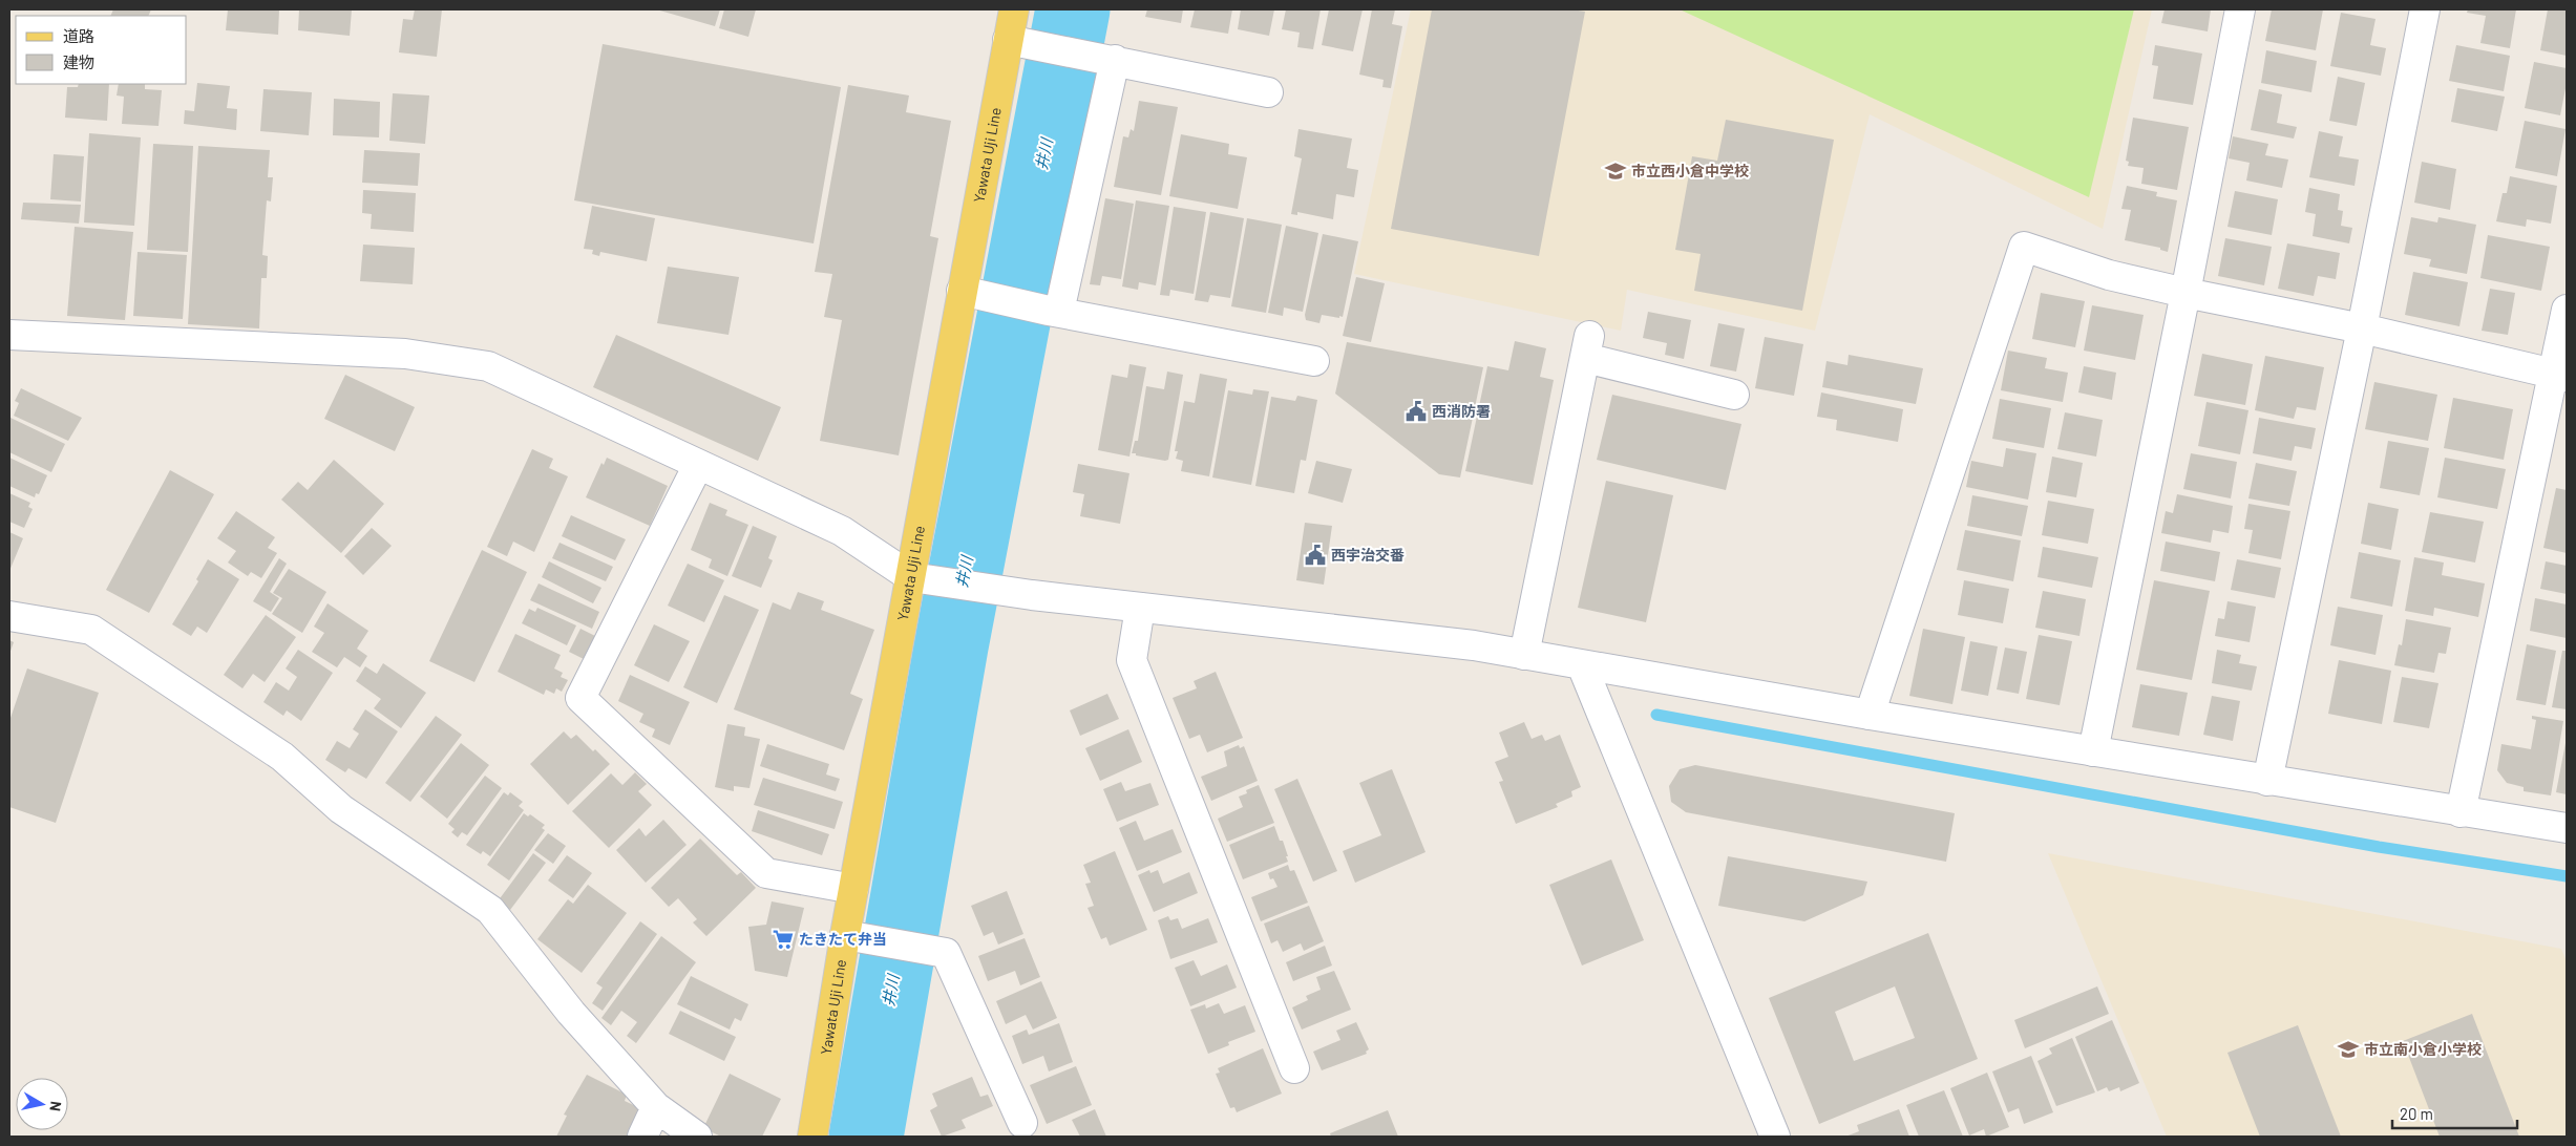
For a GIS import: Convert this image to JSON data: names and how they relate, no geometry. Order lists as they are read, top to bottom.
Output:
{
  "streets": {
    "main road": ["Yawata Uji Line"]
  },
  "water": ["井川"],
  "places": {
    "school or university": ["市立西小倉中学校", "市立南小倉小学校"],
    "public building": ["西消防署", "西宇治交番"],
    "supermarket": ["たきたて弁当"]
  },
  "legend": ["道路", "建物"],
  "scale_bar": "20 m",
  "north": "right"
}
